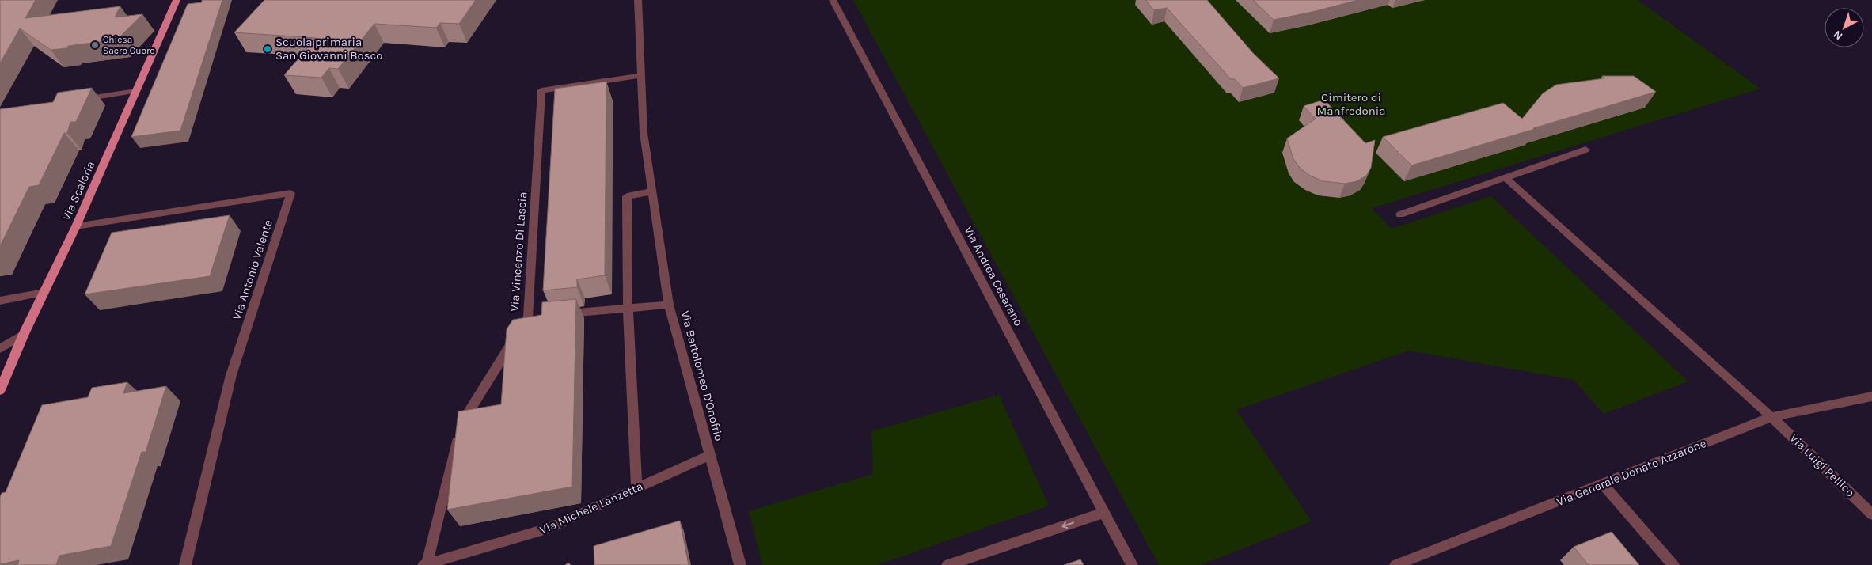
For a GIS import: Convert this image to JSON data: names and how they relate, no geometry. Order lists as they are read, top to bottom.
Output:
{
  "streets": {
    "main road": ["Via Scaloria"],
    "street": [
      "Via Vincenzo Di Lascia",
      "Via Antonio Valente",
      "Via Andrea Cesarano",
      "Via Bartolomeo D'Onofrio",
      "Via Luigi Pellico",
      "Via Generale Donato Azzarone",
      "Via Michele Lanzetta"
    ]
  },
  "crossings": [
    ["Via Scaloria", "Via Antonio Valente"],
    ["Via Vincenzo Di Lascia", "Via Bartolomeo D'Onofrio"],
    ["Via Vincenzo Di Lascia", "Via Michele Lanzetta"],
    ["Via Bartolomeo D'Onofrio", "Via Michele Lanzetta"],
    ["Via Luigi Pellico", "Via Generale Donato Azzarone"]
  ],
  "parks": ["Cimitero di Manfredonia"],
  "places": ["Chiesa Sacro Cuore", "Scuola primaria San Giovanni Bosco"],
  "north": "bottom left"
}
